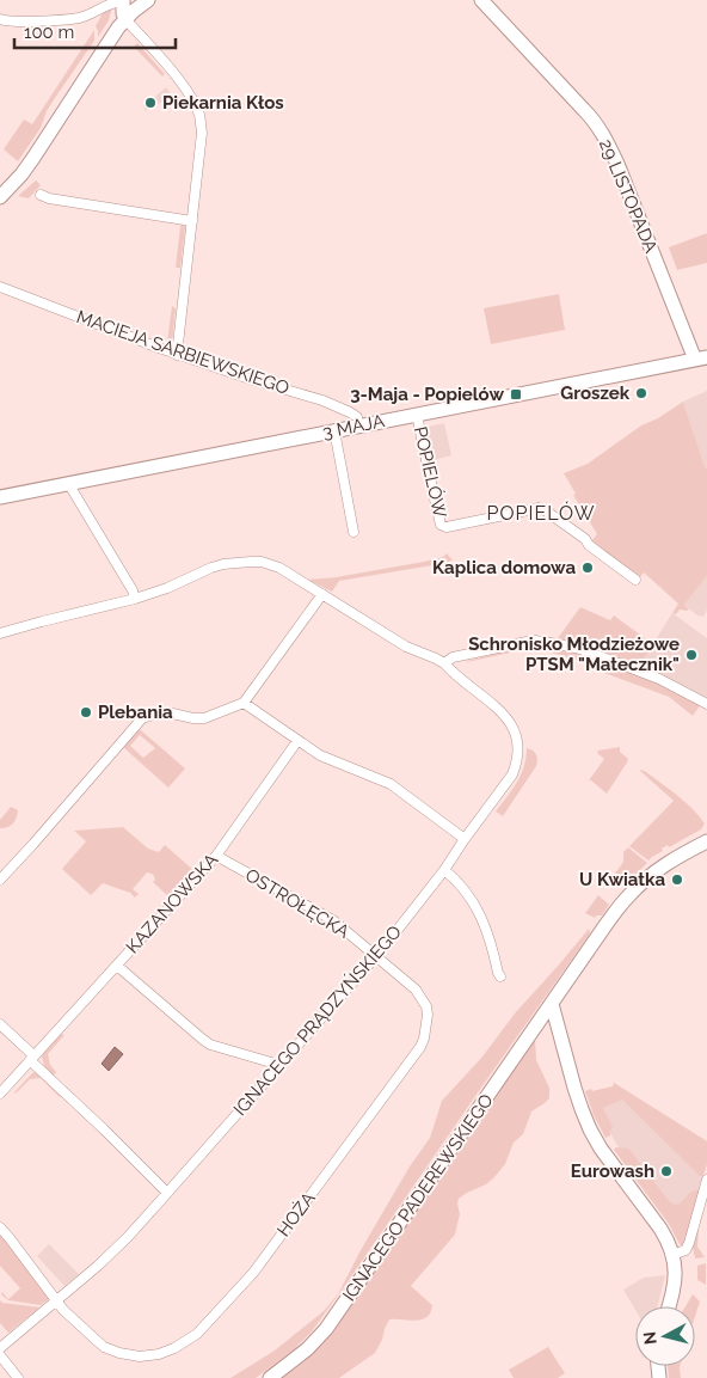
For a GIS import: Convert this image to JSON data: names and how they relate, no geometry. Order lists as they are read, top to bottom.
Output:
{
  "streets": {
    "street": [
      "29 LISTOPADA",
      "MACIEJA SARBIEWSKIEGO",
      "3 MAJA",
      "POPIELÓW",
      "KAZANOWSKA",
      "OSTROŁĘCKA",
      "IGNACEGO PRĄDZYŃSKIEGO",
      "IGNACEGO PADEREWSKIEGO",
      "HOŻA"
    ]
  },
  "crossings": [
    ["29 LISTOPADA", "3 MAJA"],
    ["MACIEJA SARBIEWSKIEGO", "3 MAJA"],
    ["3 MAJA", "POPIELÓW"],
    ["KAZANOWSKA", "OSTROŁĘCKA"],
    ["OSTROŁĘCKA", "IGNACEGO PRĄDZYŃSKIEGO"],
    ["OSTROŁĘCKA", "HOŻA"],
    ["IGNACEGO PRĄDZYŃSKIEGO", "HOŻA"]
  ],
  "districts": ["POPIELÓW"],
  "places": {
    "other": [
      "Piekarnia Kłos",
      "Groszek",
      "Kaplica domowa",
      "Schronisko Młodzieżowe PTSM \"Matecznik\"",
      "Plebania",
      "U Kwiatka",
      "Eurowash"
    ],
    "transit": ["3-Maja - Popielów"]
  },
  "scale_bar": "100 m",
  "north": "left"
}
